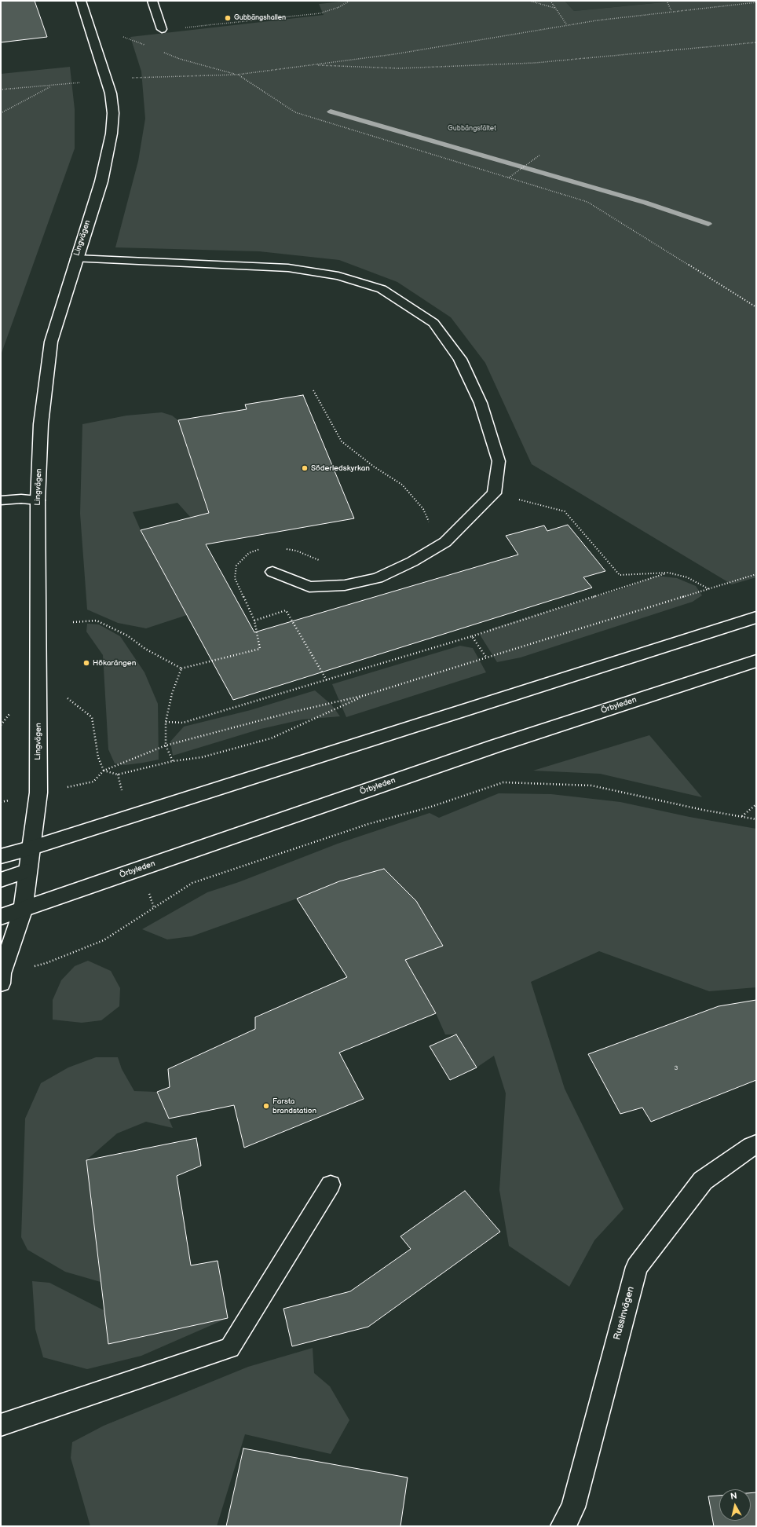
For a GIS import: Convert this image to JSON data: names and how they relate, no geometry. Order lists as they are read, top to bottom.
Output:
{
  "streets": {
    "street": ["Lingvägen", "Örbyleden", "Russinvägen"]
  },
  "crossings": [
    ["Lingvägen", "Örbyleden"]
  ],
  "parks": ["Gubbängsfältet"],
  "places": [
    "Gubbängshallen",
    "Söderledskyrkan",
    "Hökarängen",
    "Farsta brandstation"
  ],
  "house_numbers": ["3"],
  "north": "top"
}
